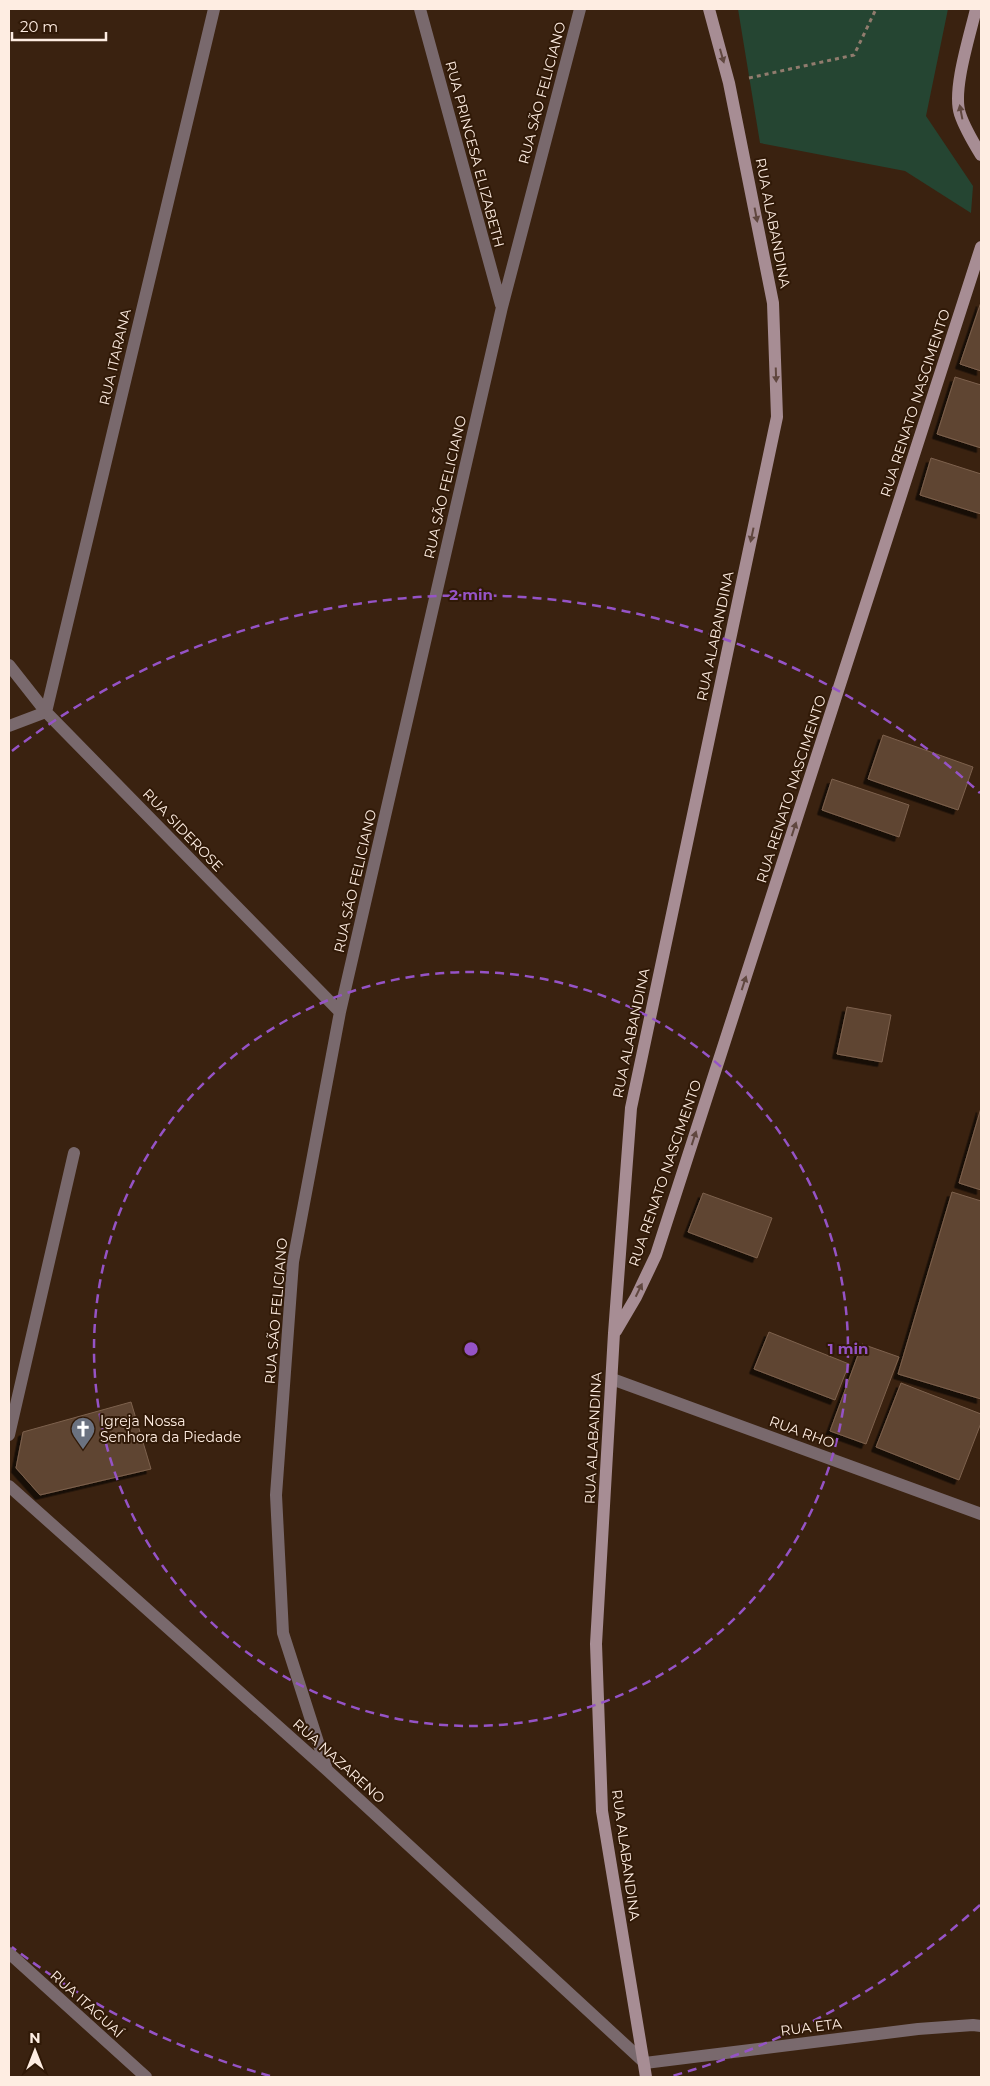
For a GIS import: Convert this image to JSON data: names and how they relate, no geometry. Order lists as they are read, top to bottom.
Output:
{
  "streets": {
    "street": [
      "RUA SÃO FELICIANO",
      "RUA PRINCESA ELIZABETH",
      "RUA ALABANDINA",
      "RUA ITARANA",
      "RUA RENATO NASCIMENTO",
      "RUA SIDEROSE",
      "RUA RHO",
      "RUA NAZARENO",
      "RUA ITAGUAÍ",
      "RUA ETA"
    ]
  },
  "crossings": [
    ["RUA SÃO FELICIANO", "RUA PRINCESA ELIZABETH"],
    ["RUA SÃO FELICIANO", "RUA SIDEROSE"],
    ["RUA SÃO FELICIANO", "RUA NAZARENO"],
    ["RUA ALABANDINA", "RUA RENATO NASCIMENTO"],
    ["RUA ALABANDINA", "RUA RHO"],
    ["RUA ALABANDINA", "RUA NAZARENO"],
    ["RUA ALABANDINA", "RUA ETA"],
    ["RUA ITARANA", "RUA SIDEROSE"],
    ["RUA NAZARENO", "RUA ETA"]
  ],
  "one_way": ["RUA ALABANDINA", "RUA RENATO NASCIMENTO"],
  "places": {
    "church": ["Igreja Nossa Senhora da Piedade"]
  },
  "scale_bar": "20 m",
  "north": "top",
  "rings": ["2 min", "1 min"]
}
